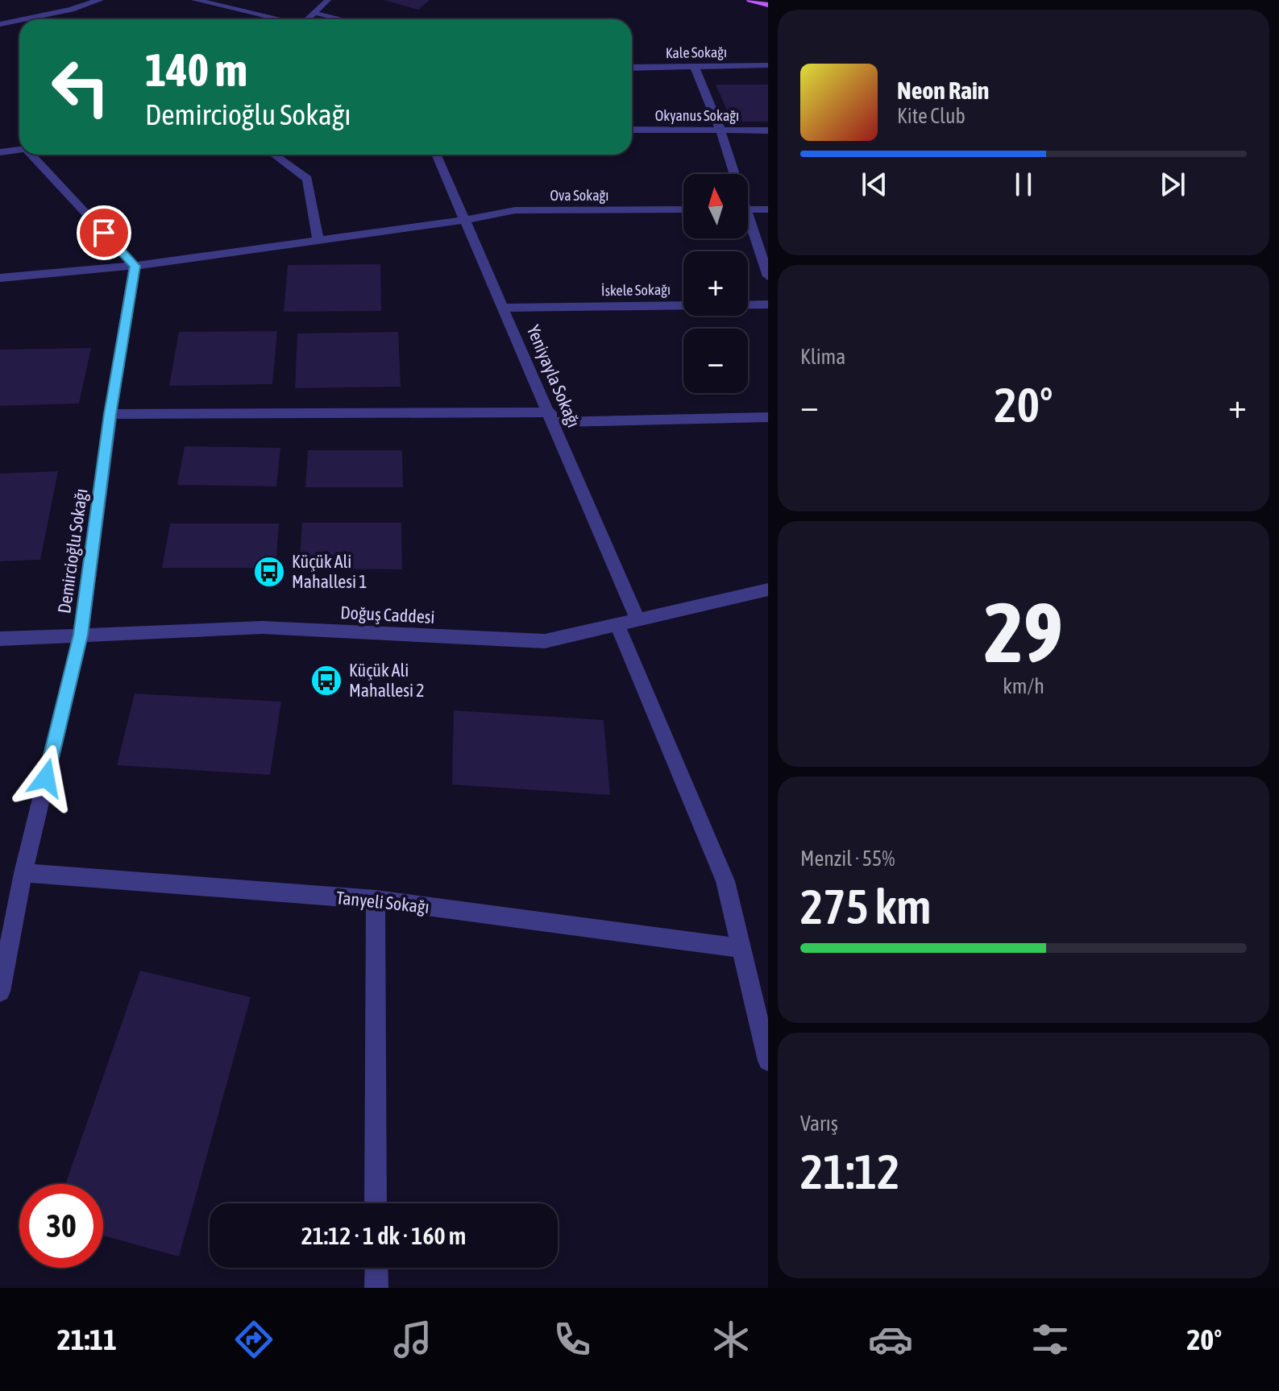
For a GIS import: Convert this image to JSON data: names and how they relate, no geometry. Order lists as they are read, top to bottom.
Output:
{
  "streets": {
    "street": [
      "Kale Sokağı",
      "Okyanus Sokağı",
      "Ova Sokağı",
      "İskele Sokağı",
      "Yeniyayla Sokağı",
      "Demircioğlu Sokağı",
      "Doğuş Caddesi",
      "Tanyeli Sokağı"
    ]
  },
  "crossings": [
    ["Ova Sokağı", "Yeniyayla Sokağı"],
    ["Ova Sokağı", "Demircioğlu Sokağı"],
    ["İskele Sokağı", "Yeniyayla Sokağı"],
    ["Yeniyayla Sokağı", "Doğuş Caddesi"],
    ["Demircioğlu Sokağı", "Doğuş Caddesi"],
    ["Demircioğlu Sokağı", "Tanyeli Sokağı"]
  ],
  "places": {
    "bus stop": ["Küçük Ali Mahallesi 1", "Küçük Ali Mahallesi 2"]
  },
  "north": "top",
  "page": {
    "turn": ["140 m", "Demircioğlu Sokağı"],
    "song": ["Neon Rain", "Kite Club"],
    "map_buttons": ["+", "−"],
    "tile": [
      "Klima",
      ["29", "km/h"],
      ["Menzil · 55%", "275 km"],
      ["Varış", "21:12"]
    ],
    "heat": ["−", "20°", "+"],
    "limit": "30",
    "trip": "21:12 · 1 dk · 160 m",
    "tabs": ["21:11", "20°"]
  }
}
